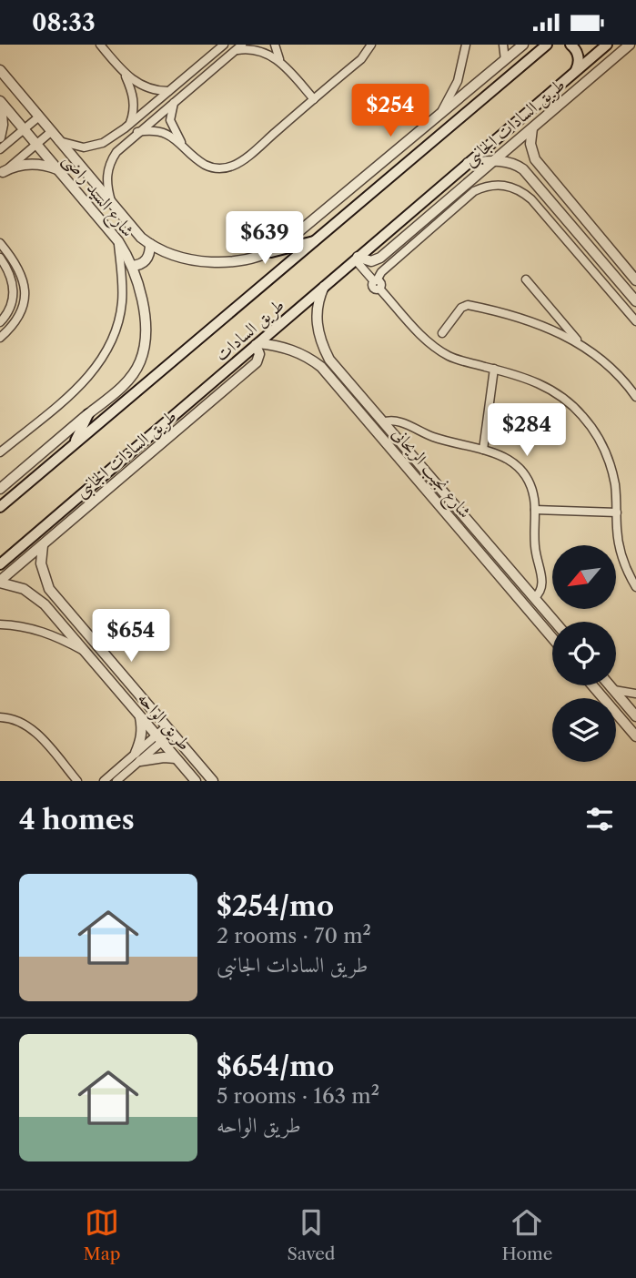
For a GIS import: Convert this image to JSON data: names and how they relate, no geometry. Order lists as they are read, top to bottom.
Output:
{
  "streets": {
    "main road": ["طريق السادات"],
    "street": [
      "طريق السادات الجانبى",
      "شارع السيد راضى",
      "شارع نجيب الريحانى",
      "طريق الواحه"
    ]
  },
  "crossings": [
    ["طريق السادات الجانبى", "طريق السادات"],
    ["طريق السادات الجانبى", "شارع نجيب الريحانى"],
    ["طريق السادات الجانبى", "طريق الواحه"],
    ["طريق السادات", "شارع نجيب الريحانى"]
  ],
  "north": "bottom left",
  "page": {
    "status": "08:33",
    "price": [
      "$254",
      "$639",
      "$284",
      "$654"
    ],
    "heading": "4 homes",
    "list": [
      {
        "name": "$254/mo",
        "note": "2 rooms · 70 m² · طريق السادات الجانبى"
      },
      {
        "name": "$654/mo",
        "note": "5 rooms · 163 m² · طريق الواحه"
      }
    ],
    "tabs": ["Map", "Saved", "Home"]
  }
}
